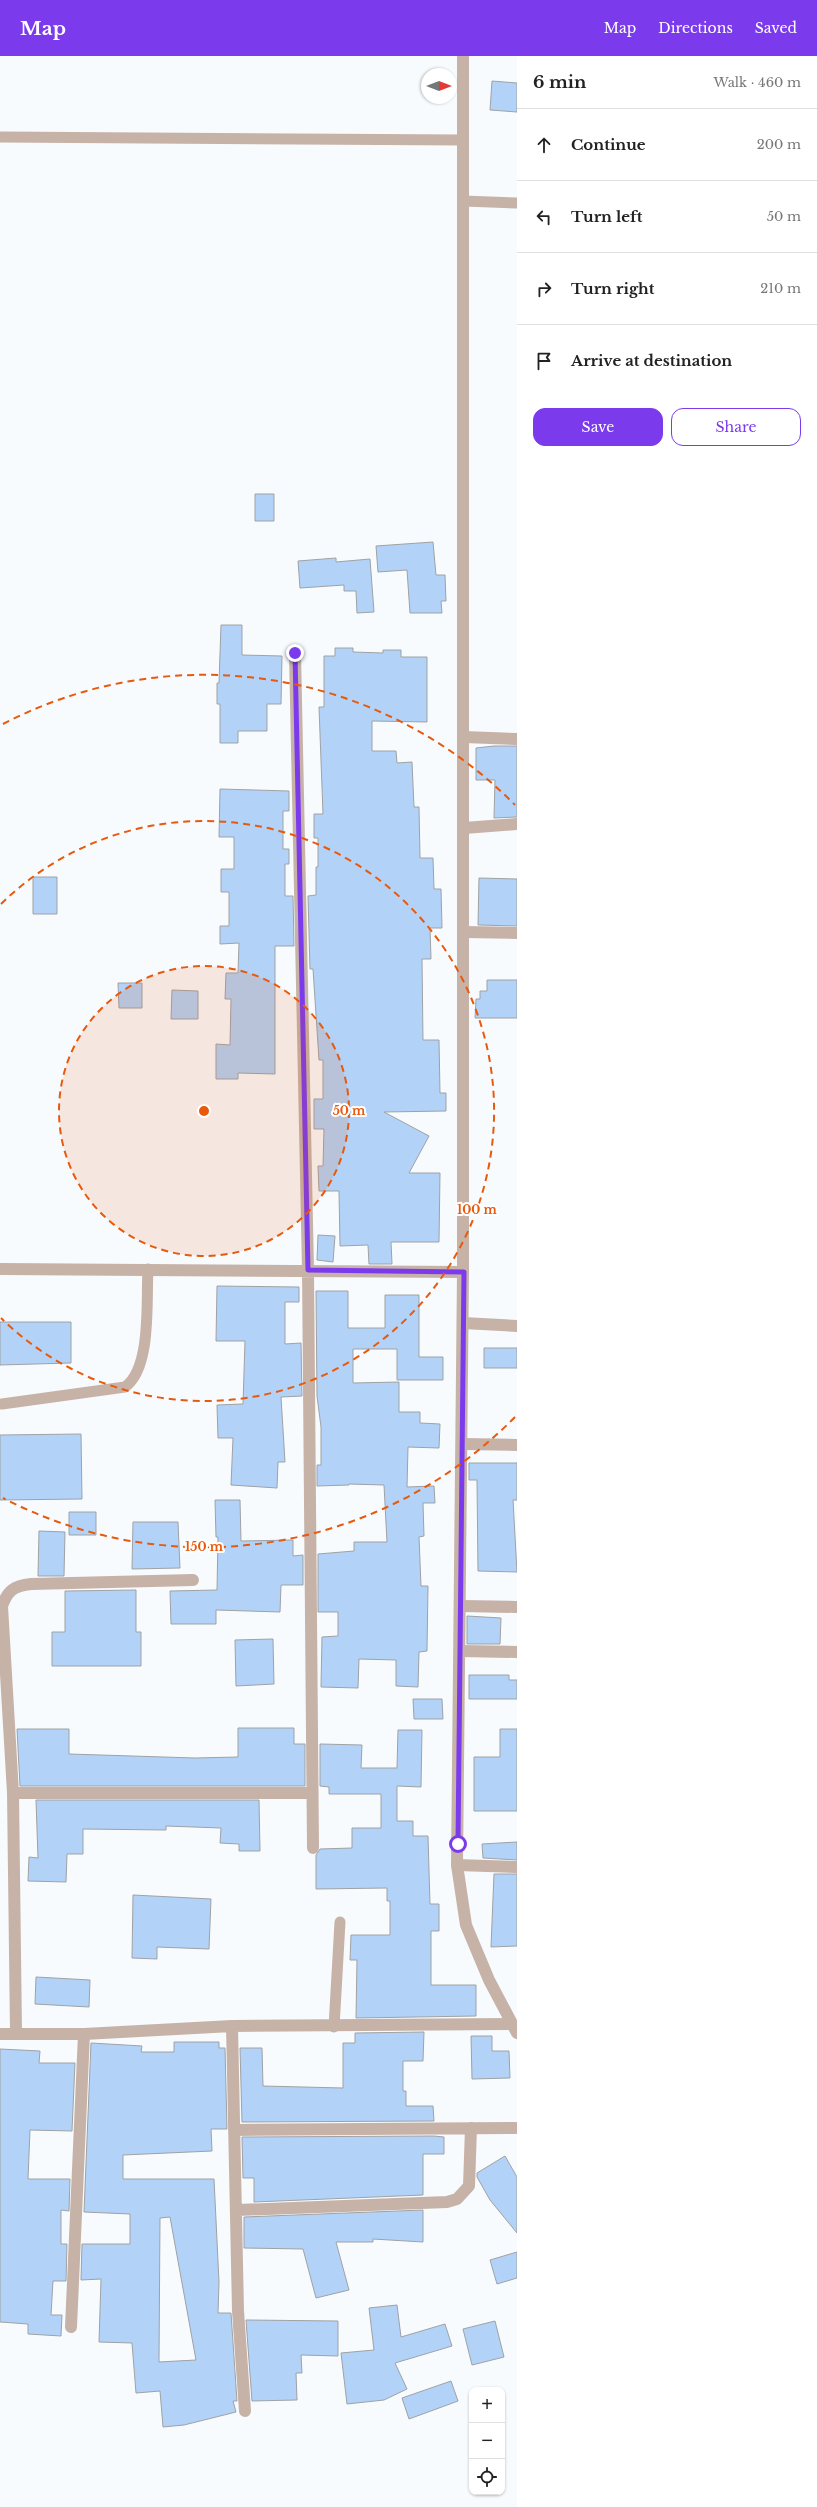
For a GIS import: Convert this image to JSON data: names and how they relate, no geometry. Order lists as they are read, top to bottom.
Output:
{
  "north": "right",
  "page": {
    "header": "Map",
    "nav": ["Map", "Directions", "Saved"],
    "heading": ["6 min", "Walk · 460 m"],
    "list": [
      ["Continue", "200 m"],
      ["Turn left", "50 m"],
      ["Turn right", "210 m"],
      "Arrive at destination"
    ],
    "buttons": ["Save", "Share"],
    "map_buttons": ["+", "−"]
  },
  "rings": ["50 m", "100 m", "150 m"]
}
